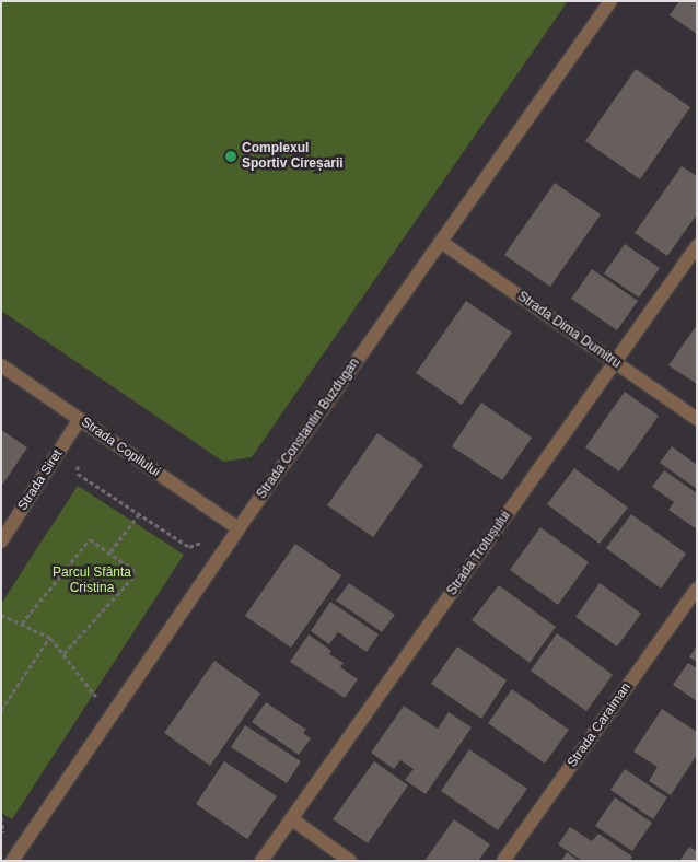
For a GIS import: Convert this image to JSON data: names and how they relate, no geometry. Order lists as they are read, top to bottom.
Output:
{
  "streets": {
    "street": [
      "Strada Dima Dumitru",
      "Strada Constantin Buzdugan",
      "Strada Copilului",
      "Strada Siret",
      "Strada Trotușului",
      "Strada Caraiman"
    ]
  },
  "crossings": [
    ["Strada Dima Dumitru", "Strada Constantin Buzdugan"],
    ["Strada Dima Dumitru", "Strada Trotușului"],
    ["Strada Constantin Buzdugan", "Strada Copilului"],
    ["Strada Copilului", "Strada Siret"]
  ],
  "parks": ["Parcul Sfânta Cristina"],
  "places": ["Complexul Sportiv Cireșarii"]
}
